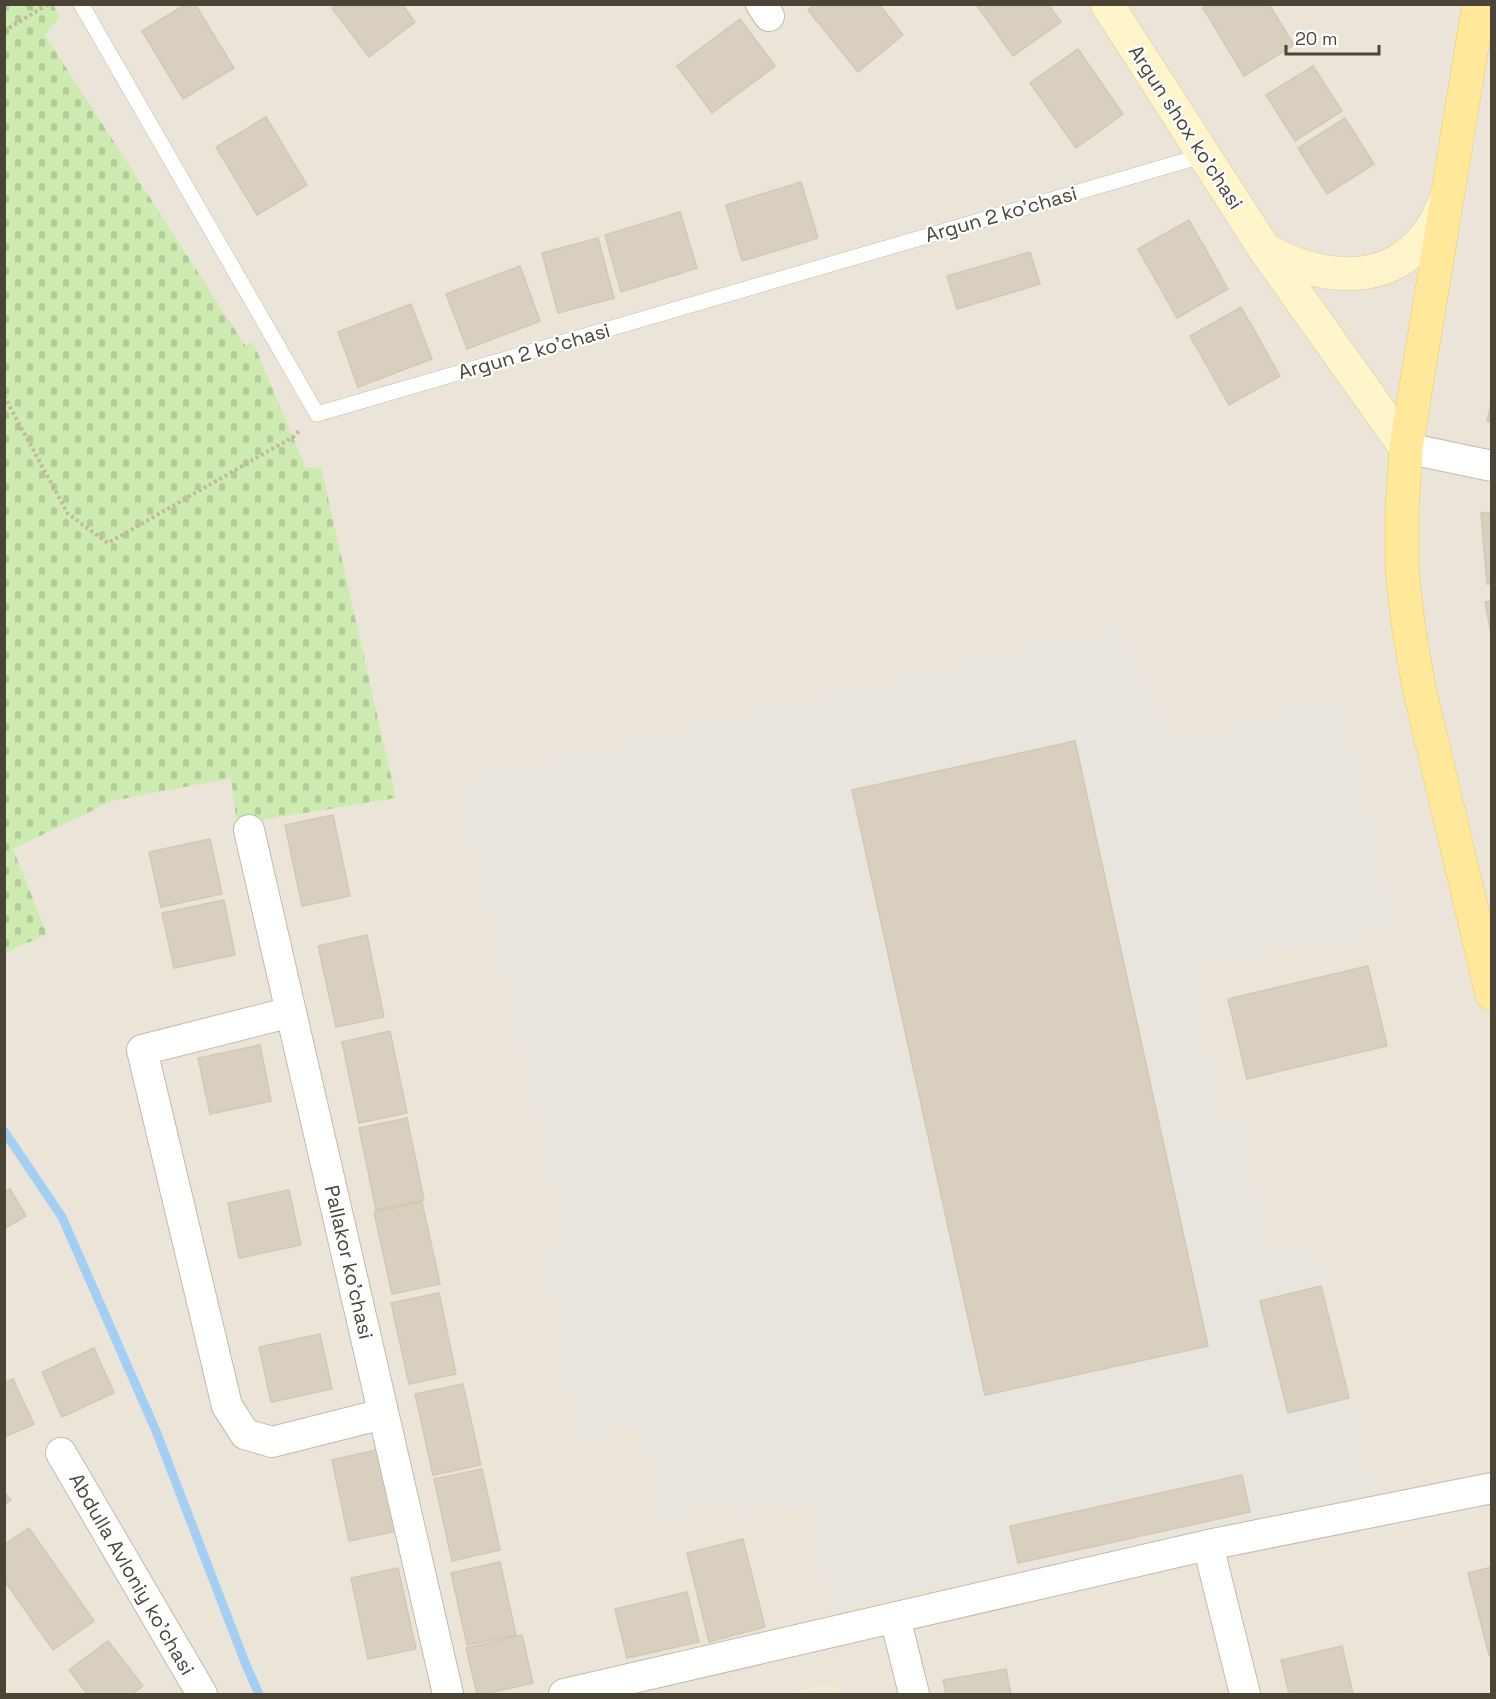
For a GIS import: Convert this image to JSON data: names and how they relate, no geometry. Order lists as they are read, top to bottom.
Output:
{
  "streets": {
    "street": ["Argun shox ko'chasi", "Pallakor ko'chasi", "Abdulla Avloniy ko'chasi"],
    "lane": ["Argun 2 ko'chasi"]
  },
  "crossings": [
    ["Argun shox ko'chasi", "Argun 2 ko'chasi"]
  ],
  "scale_bar": "20 m"
}
